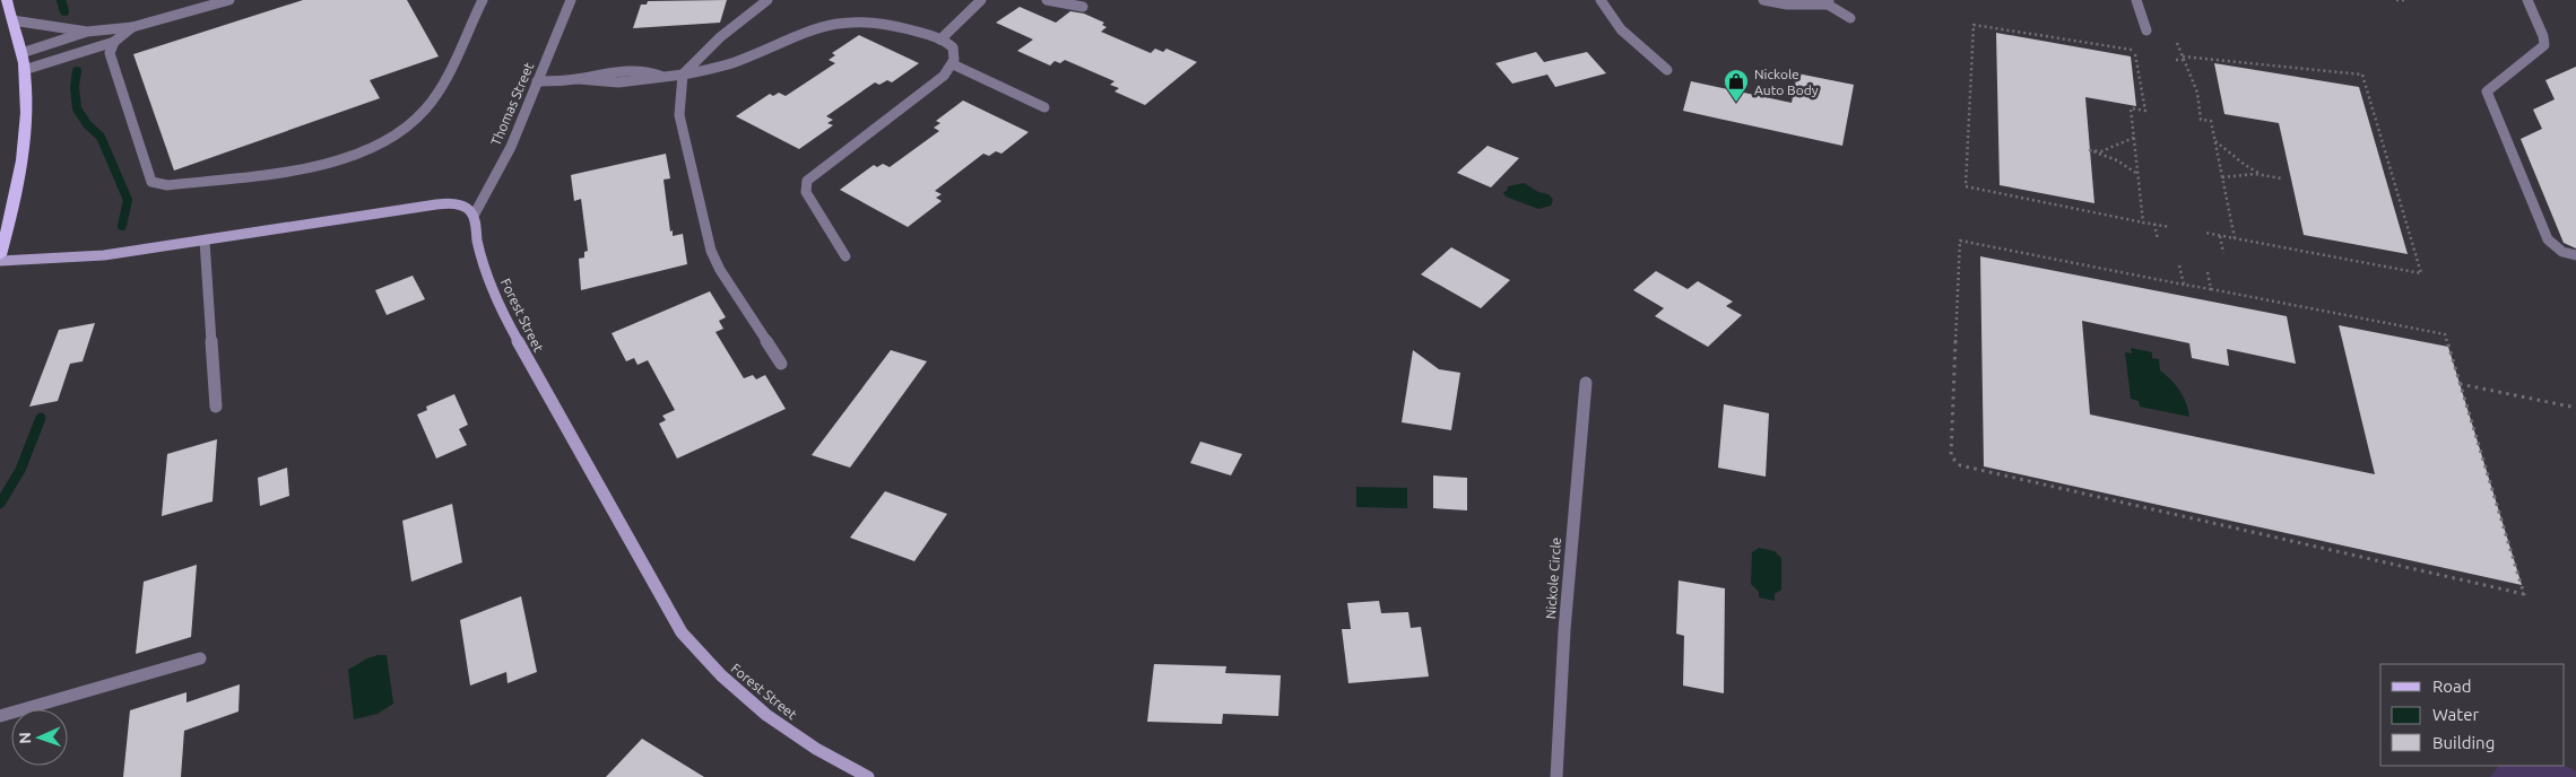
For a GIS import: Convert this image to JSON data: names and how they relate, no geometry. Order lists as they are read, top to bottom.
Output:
{
  "streets": {
    "street": ["Thomas Street", "Forest Street", "Nickole Circle"]
  },
  "crossings": [
    ["Thomas Street", "Forest Street"]
  ],
  "places": {
    "shop": ["Nickole Auto Body"]
  },
  "legend": ["Road", "Water", "Building"],
  "north": "left"
}
